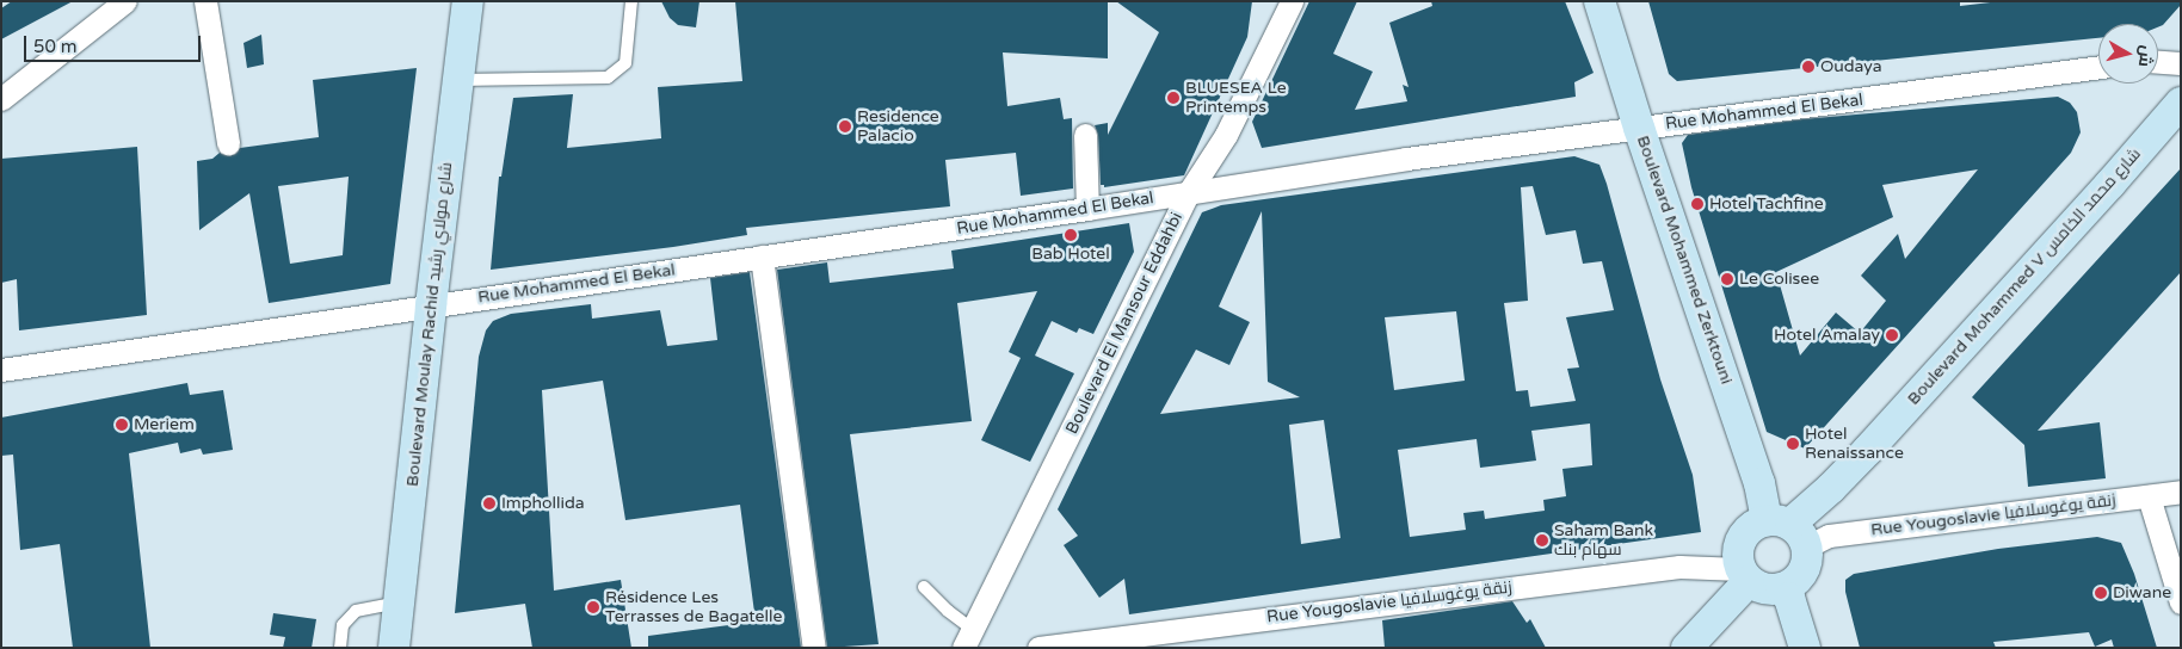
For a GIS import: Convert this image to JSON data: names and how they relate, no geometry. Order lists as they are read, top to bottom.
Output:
{
  "streets": {
    "main road": ["Boulevard Mohammed Zerktouni", "Boulevard Mohammed V شارع محمد الخامس", "Boulevard Moulay Rachid شارع مولاي رشيد"],
    "street": ["Rue Mohammed El Bekal", "Boulevard El Mansour Eddahbi", "Rue Yougoslavie زنقة يوغوسلافيا"]
  },
  "crossings": [
    ["Rue Mohammed El Bekal", "Boulevard Mohammed Zerktouni"],
    ["Rue Mohammed El Bekal", "Boulevard El Mansour Eddahbi"],
    ["Rue Mohammed El Bekal", "Boulevard Moulay Rachid شارع مولاي رشيد"],
    ["Boulevard Mohammed Zerktouni", "Boulevard Mohammed V شارع محمد الخامس"],
    ["Boulevard Mohammed Zerktouni", "Rue Yougoslavie زنقة يوغوسلافيا"],
    ["Boulevard Mohammed V شارع محمد الخامس", "Rue Yougoslavie زنقة يوغوسلافيا"]
  ],
  "places": [
    "Oudaya",
    "BLUESEA Le Printemps",
    "Residence Palacio",
    "Hotel Tachfine",
    "Bab Hotel",
    "Le Colisee",
    "Hotel Amalay",
    "Meriem",
    "Hotel Renaissance",
    "Imphollida",
    "Saham Bank سهام بنك",
    "Diwane",
    "Résidence Les Terrasses de Bagatelle"
  ],
  "scale_bar": "50 m",
  "north": "right"
}
